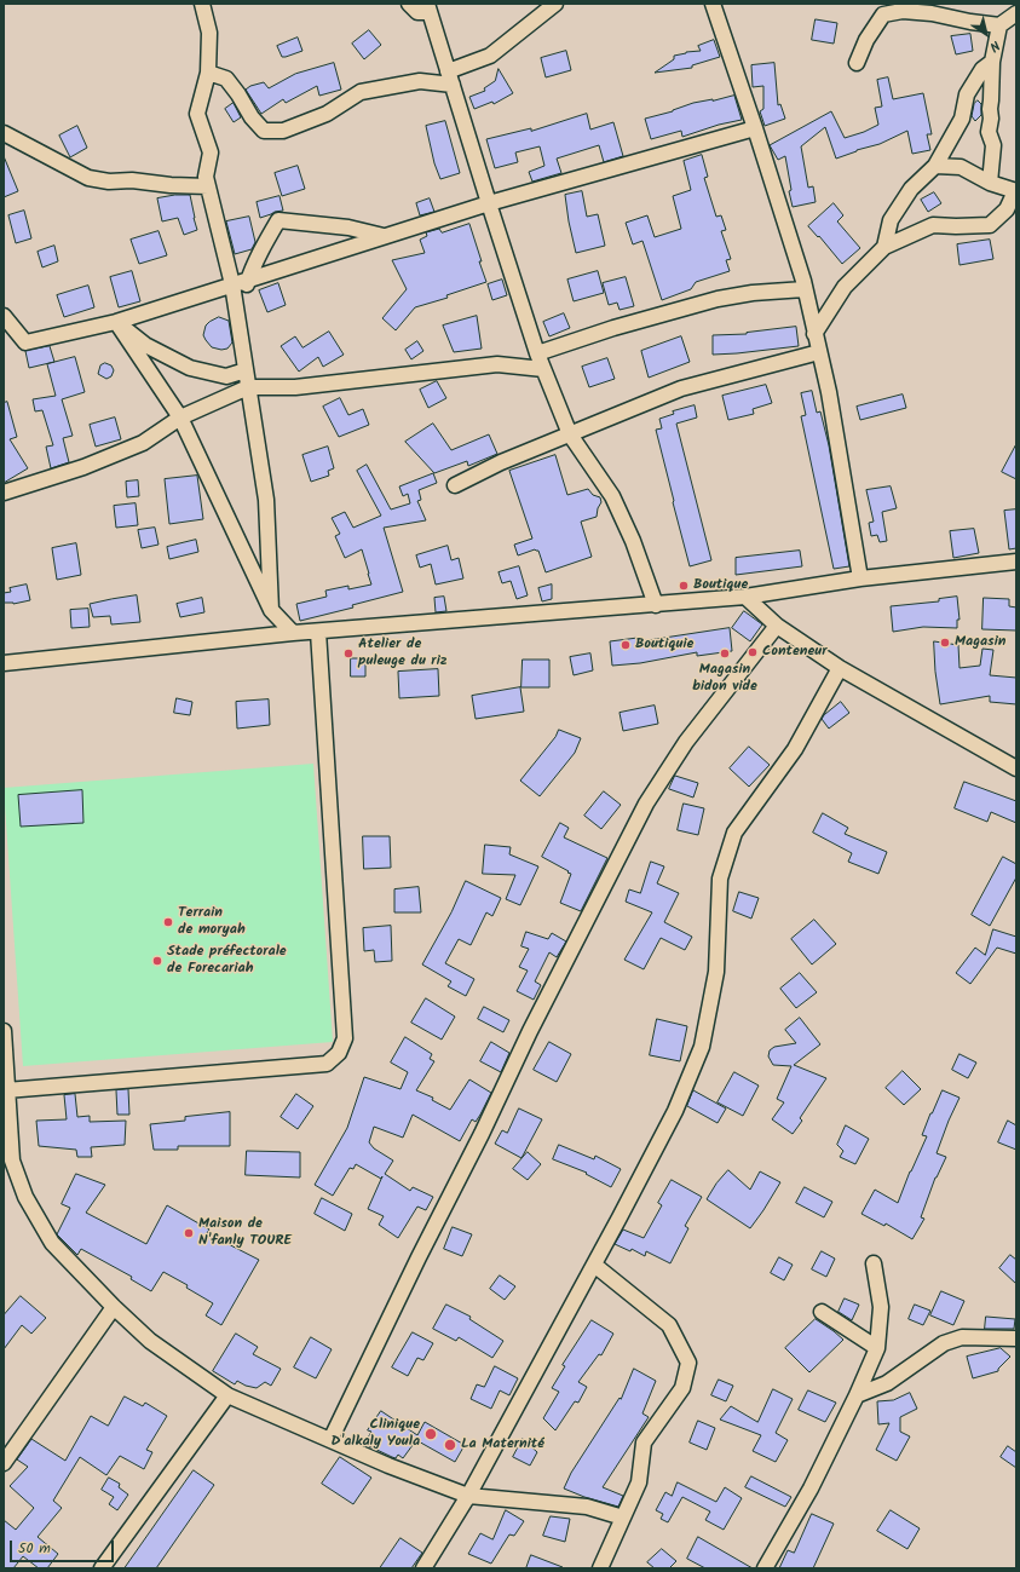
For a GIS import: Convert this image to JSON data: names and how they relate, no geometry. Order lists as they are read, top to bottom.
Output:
{
  "places": [
    "Boutique",
    "Magasin",
    "Boutiquie",
    "Conteneur",
    "Atelier de puleuge du riz",
    "Magasin bidon vide",
    "Terrain de moryah",
    "Stade préfectorale de Forecariah",
    "Maison de N'fanly TOURE",
    "Clinique D'alkaly Youla",
    "La Maternité"
  ],
  "scale_bar": "50 m",
  "north": "bottom right"
}
